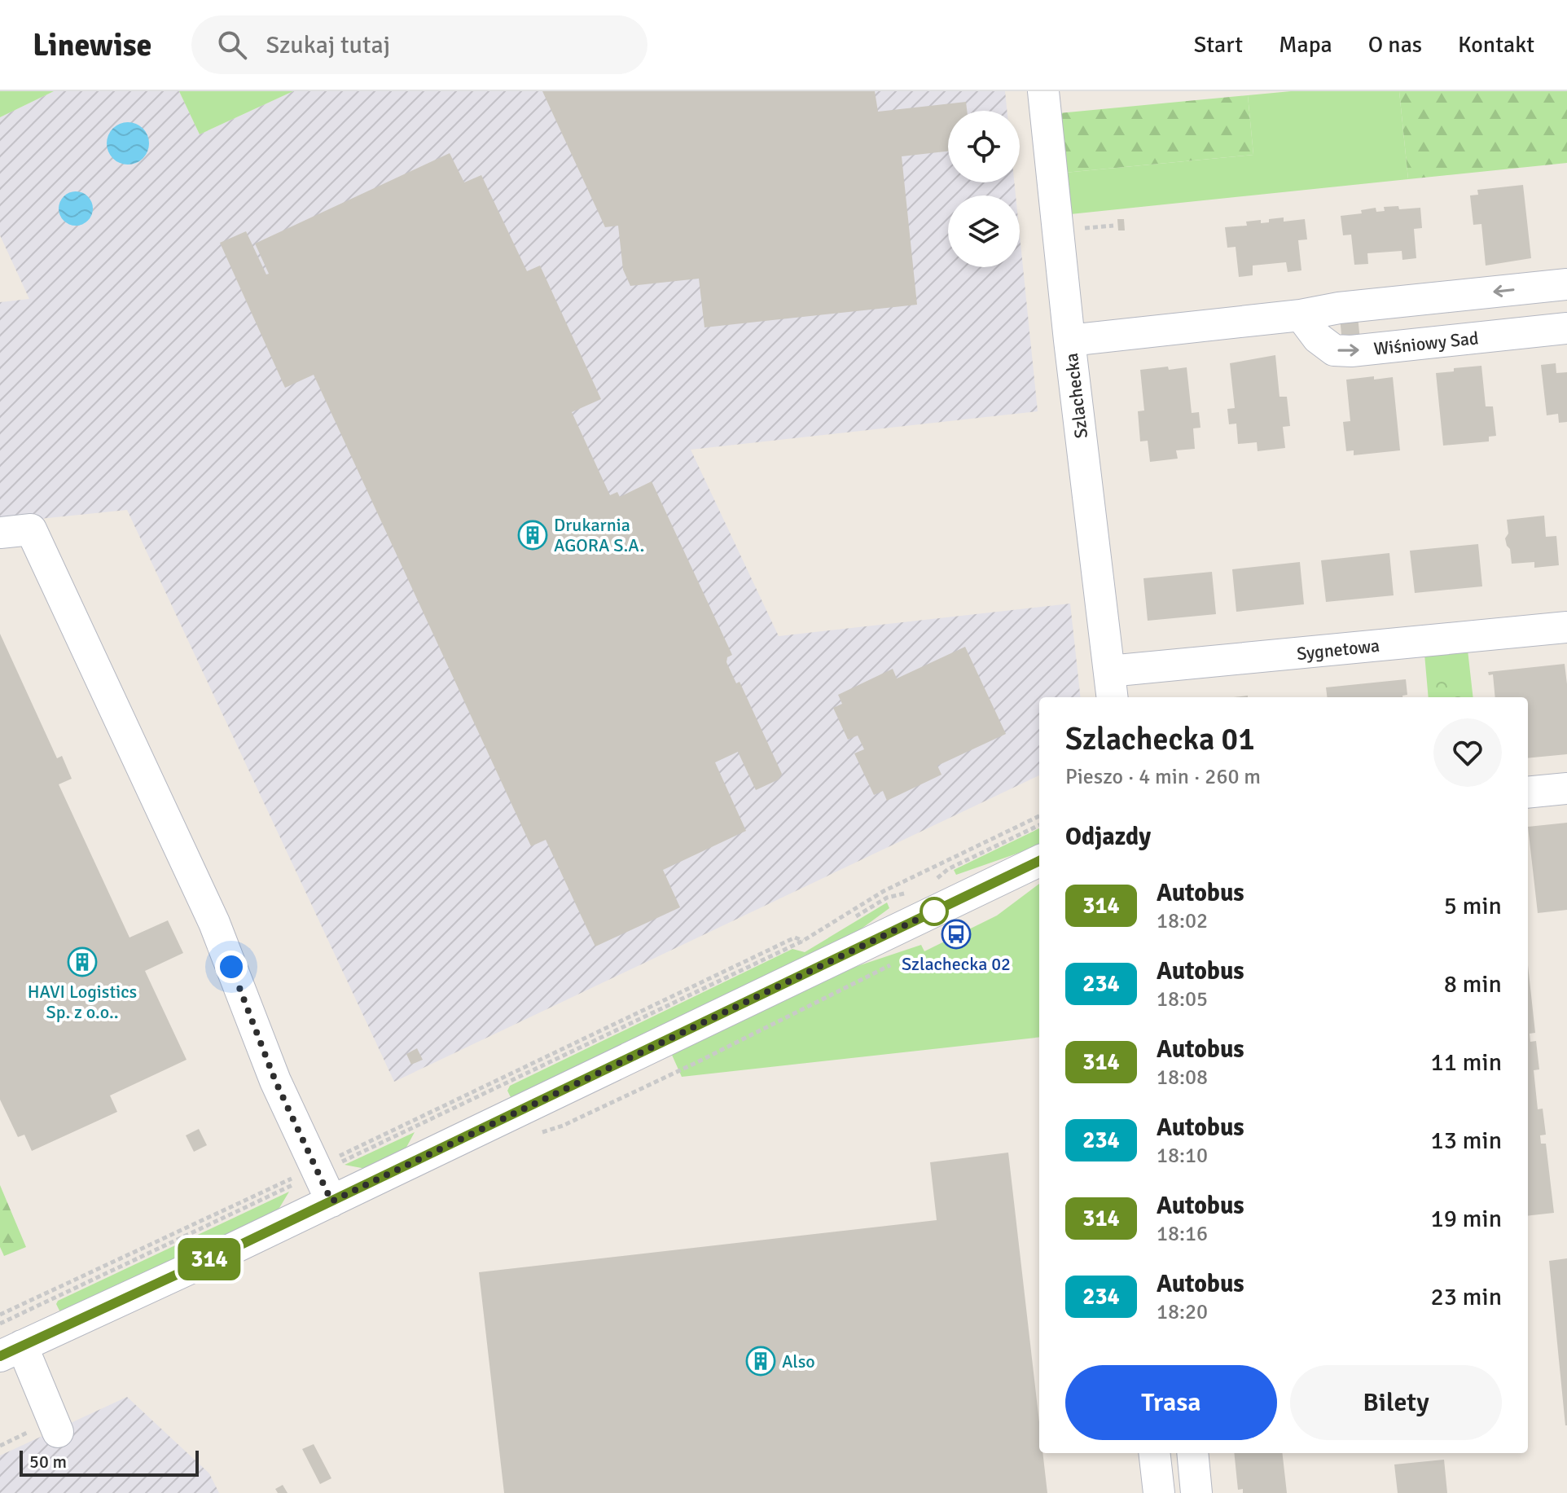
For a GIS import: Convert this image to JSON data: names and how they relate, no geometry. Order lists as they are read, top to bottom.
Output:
{
  "streets": {
    "street": ["Wiśniowy Sad", "Szlachecka", "Sygnetowa"]
  },
  "crossings": [
    ["Szlachecka", "Sygnetowa"]
  ],
  "places": {
    "building": ["Drukarnia AGORA S.A.", "HAVI Logistics Sp. z o.o..", "Also"],
    "bus stop": ["Szlachecka 02"]
  },
  "lines": ["bus line 314"],
  "scale_bar": "50 m",
  "page": {
    "header": "Linewise",
    "search": "Szukaj tutaj",
    "nav": [
      "Start",
      "Mapa",
      "O nas",
      "Kontakt"
    ],
    "on_map": "314",
    "heading": [
      ["Szlachecka 01", "Pieszo · 4 min · 260 m"],
      "Odjazdy"
    ],
    "list": [
      {
        "mark": "314",
        "name": "Autobus",
        "note": "18:02",
        "value": "5 min"
      },
      {
        "mark": "234",
        "name": "Autobus",
        "note": "18:05",
        "value": "8 min"
      },
      {
        "mark": "314",
        "name": "Autobus",
        "note": "18:08",
        "value": "11 min"
      },
      {
        "mark": "234",
        "name": "Autobus",
        "note": "18:10",
        "value": "13 min"
      },
      {
        "mark": "314",
        "name": "Autobus",
        "note": "18:16",
        "value": "19 min"
      },
      {
        "mark": "234",
        "name": "Autobus",
        "note": "18:20",
        "value": "23 min"
      }
    ],
    "buttons": ["Trasa", "Bilety"],
    "scale": "50 m"
  }
}
